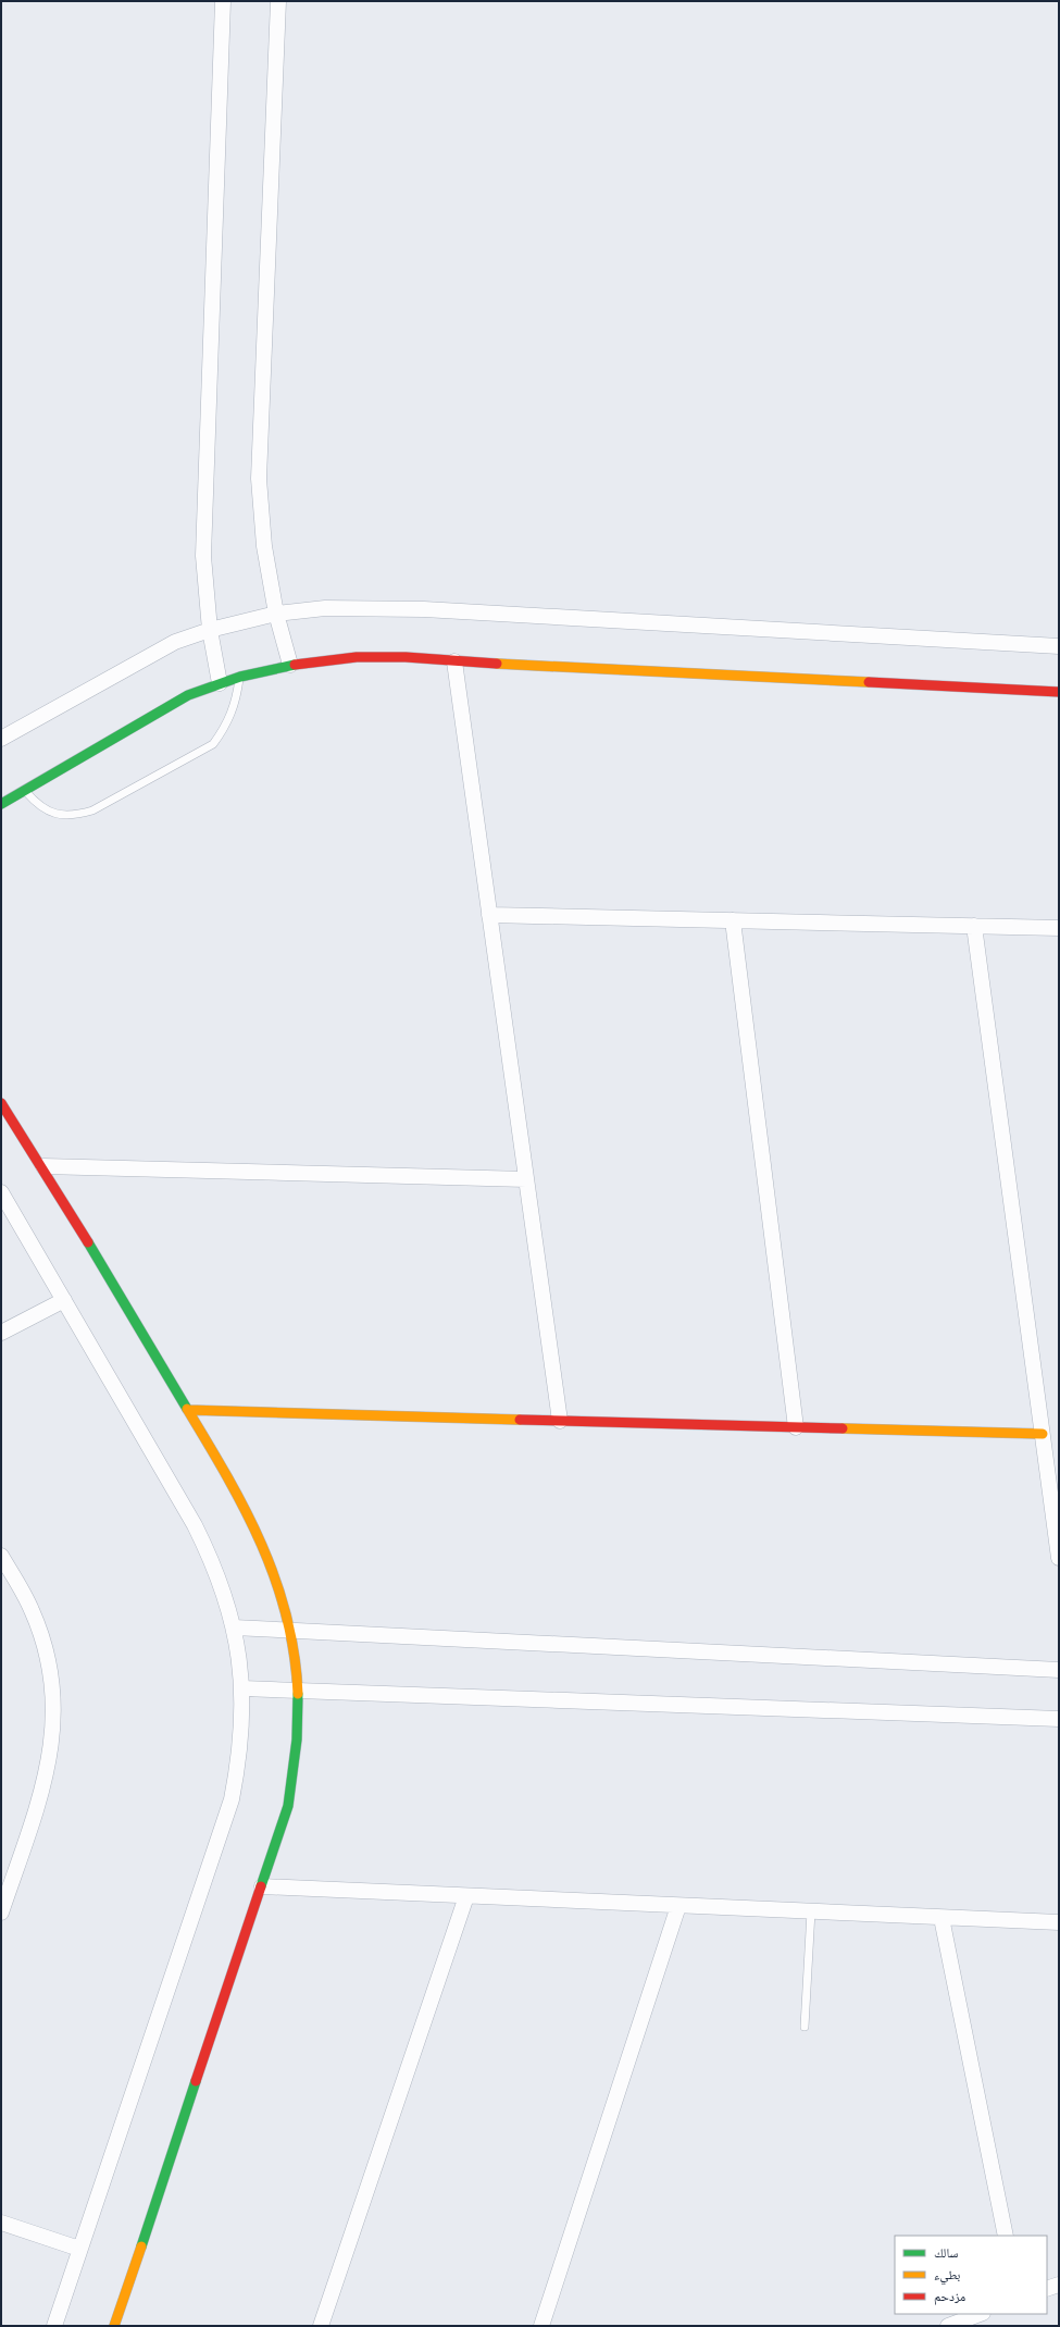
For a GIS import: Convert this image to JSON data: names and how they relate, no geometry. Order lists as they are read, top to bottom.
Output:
{
  "legend": ["سالك", "بطيء", "مزدحم"]
}
